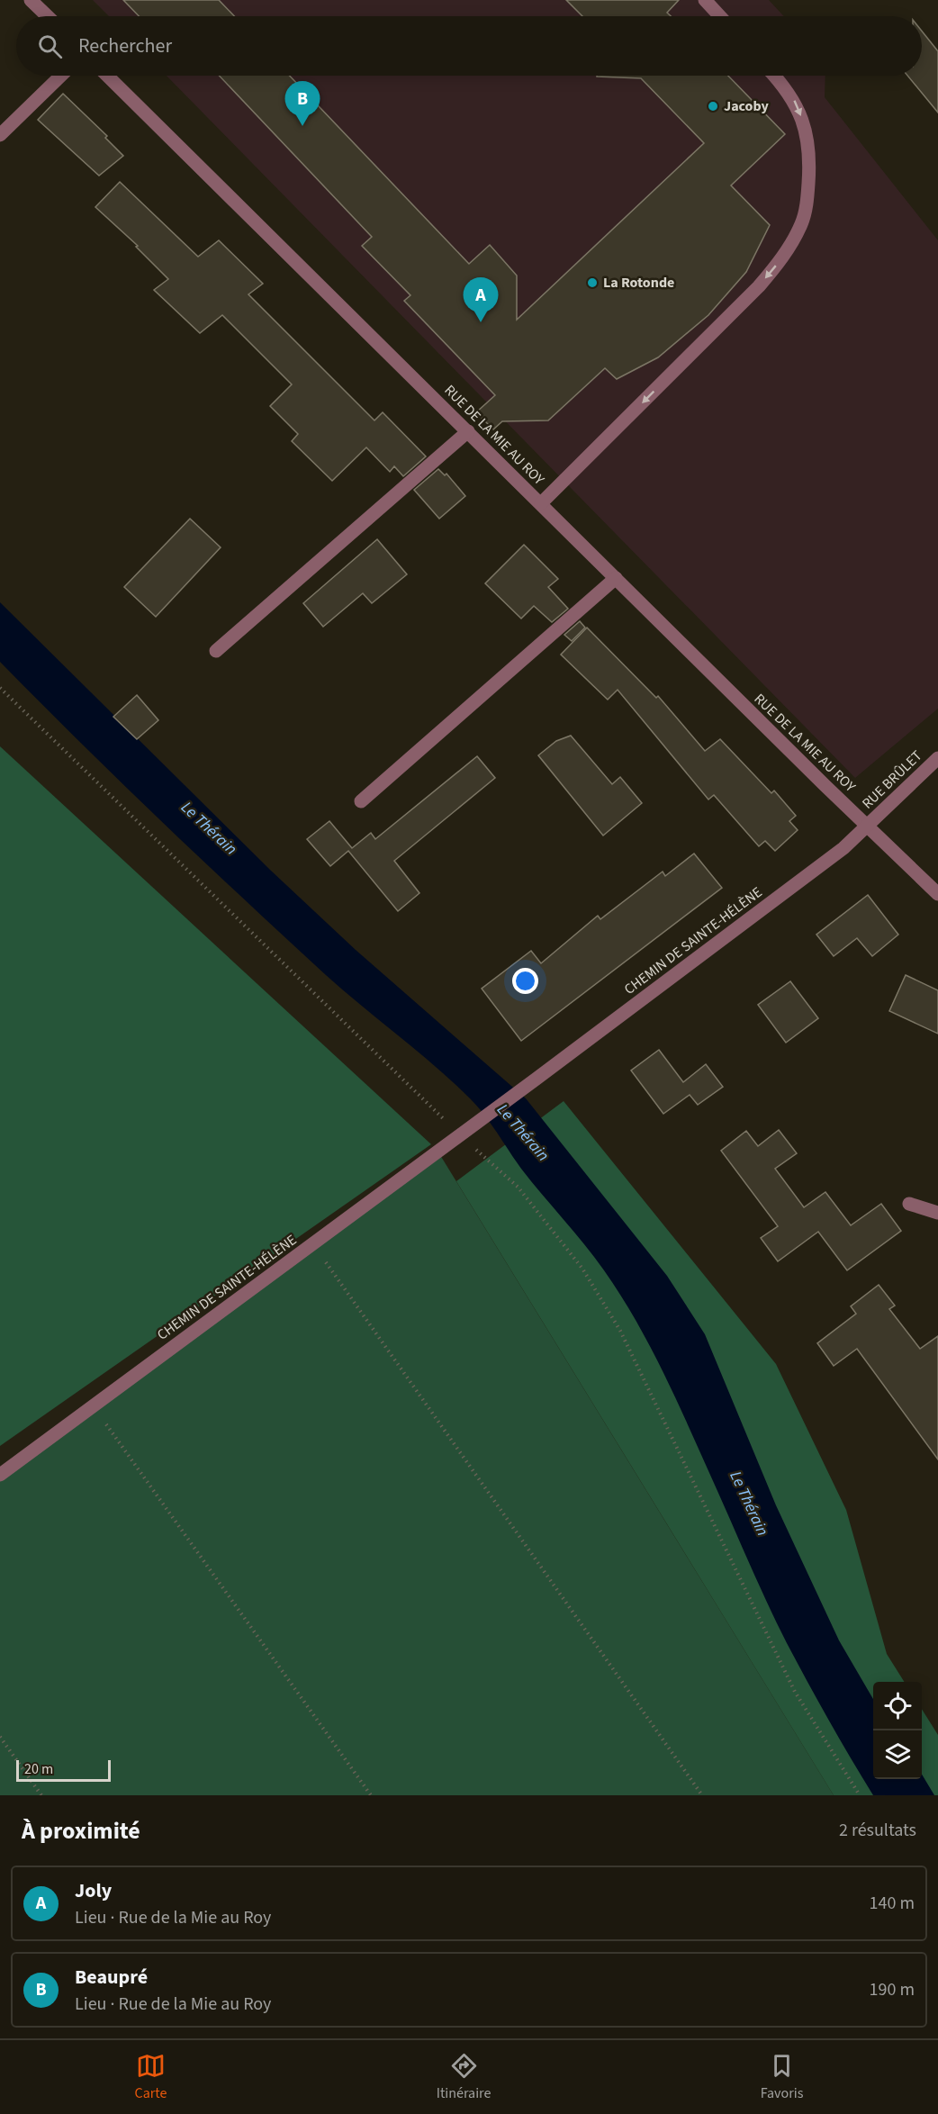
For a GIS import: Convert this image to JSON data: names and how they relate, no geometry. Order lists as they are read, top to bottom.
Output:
{
  "streets": {
    "street": ["RUE DE LA MIE AU ROY", "RUE BRÛLET", "CHEMIN DE SAINTE-HÉLÈNE"]
  },
  "crossings": [
    ["RUE DE LA MIE AU ROY", "RUE BRÛLET"],
    ["RUE DE LA MIE AU ROY", "CHEMIN DE SAINTE-HÉLÈNE"],
    ["RUE BRÛLET", "CHEMIN DE SAINTE-HÉLÈNE"]
  ],
  "water": ["Le Thérain"],
  "places": ["Jacoby", "La Rotonde"],
  "scale_bar": "20 m",
  "page": {
    "search": "Rechercher",
    "pins": ["B", "A"],
    "scale": "20 m",
    "heading": ["À proximité", "2 résultats"],
    "list": [
      {
        "mark": "A",
        "name": "Joly",
        "note": "Lieu · Rue de la Mie au Roy",
        "value": "140 m"
      },
      {
        "mark": "B",
        "name": "Beaupré",
        "note": "Lieu · Rue de la Mie au Roy",
        "value": "190 m"
      }
    ],
    "nav": ["Carte", "Itinéraire", "Favoris"]
  }
}
